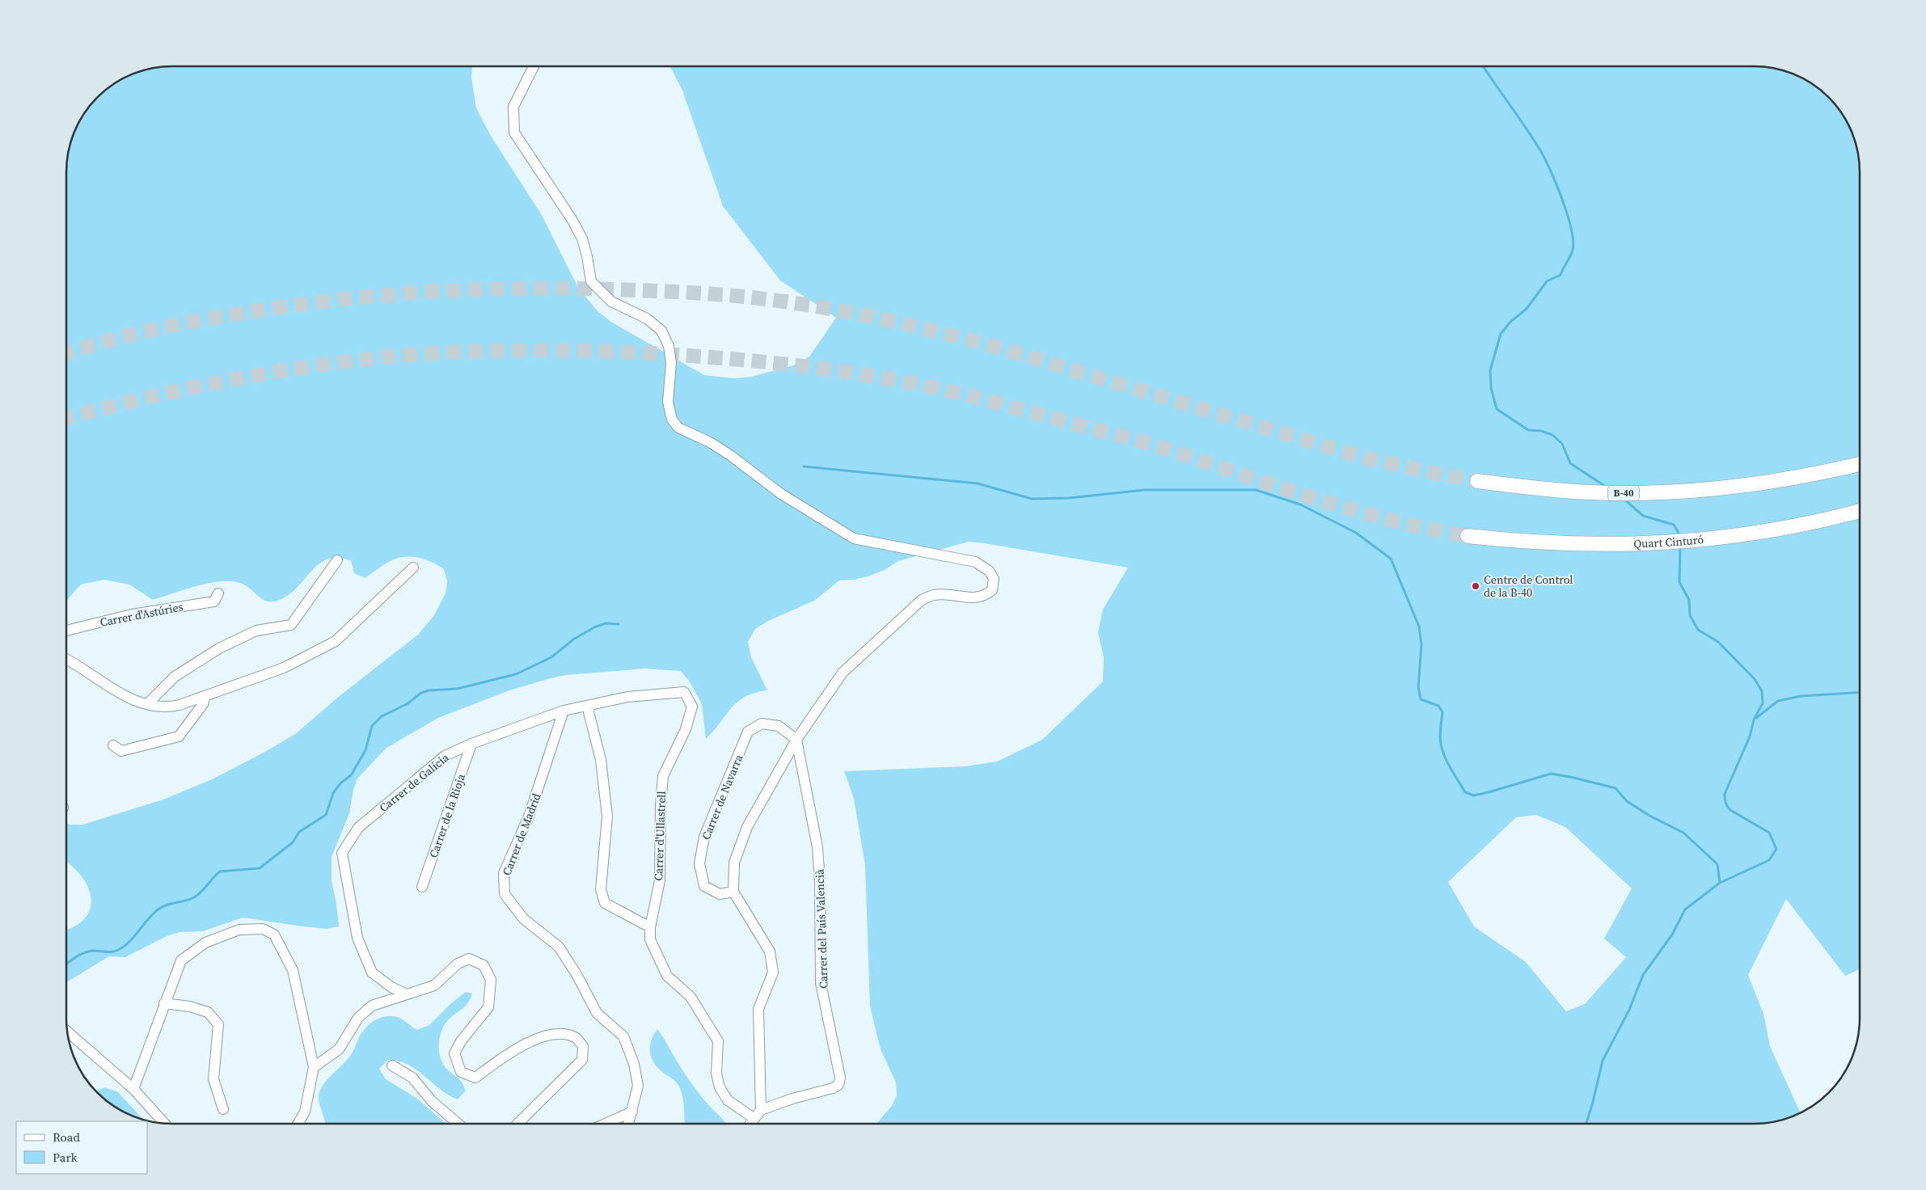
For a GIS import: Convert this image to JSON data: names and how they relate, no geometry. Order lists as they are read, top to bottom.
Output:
{
  "streets": {
    "highway": ["B-40", "Quart Cinturó"],
    "street": [
      "Carrer d'Astúries",
      "Carrer de Galícia",
      "Carrer de Navarra",
      "Carrer de la Rioja",
      "Carrer de Madrid",
      "Carrer d'Ullastrell",
      "Carrer del País Valencià"
    ]
  },
  "crossings": [
    ["Carrer de Galícia", "Carrer de la Rioja"],
    ["Carrer de Galícia", "Carrer de Madrid"],
    ["Carrer de Galícia", "Carrer d'Ullastrell"],
    ["Carrer de Navarra", "Carrer del País Valencià"],
    ["Carrer d'Ullastrell", "Carrer del País Valencià"]
  ],
  "places": ["Centre de Control de la B-40"],
  "legend": ["Road", "Park"]
}
